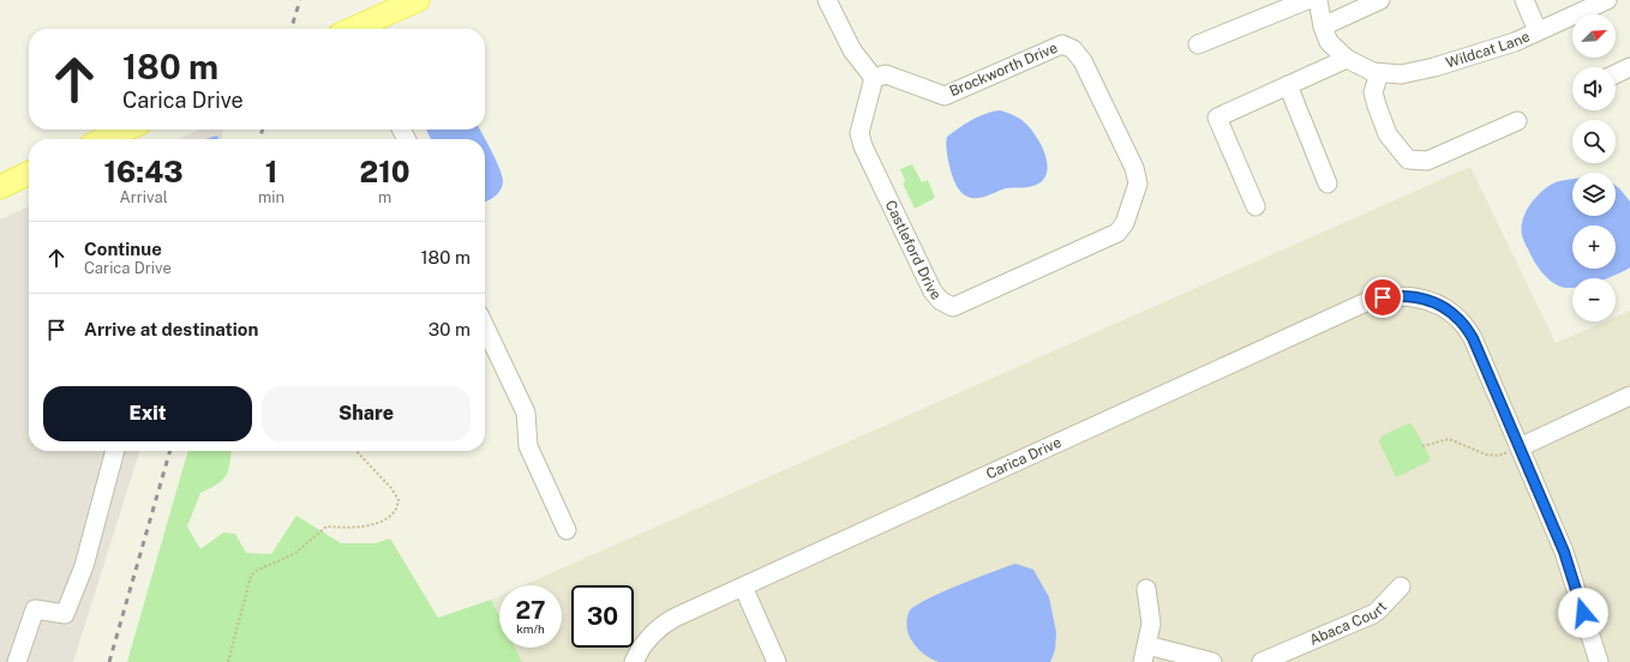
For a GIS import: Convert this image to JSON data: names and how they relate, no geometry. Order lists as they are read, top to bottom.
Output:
{
  "streets": {
    "street": [
      "Wildcat Lane",
      "Brockworth Drive",
      "Castleford Drive",
      "Carica Drive",
      "Abaca Court"
    ]
  },
  "crossings": [
    ["Brockworth Drive", "Castleford Drive"]
  ],
  "north": "top right",
  "page": {
    "map_buttons": ["+", "−"],
    "turn": ["180 m", "Carica Drive"],
    "eta": [
      "16:43",
      "Arrival",
      "1",
      "min",
      "210",
      "m"
    ],
    "list": [
      {
        "name": "Continue",
        "note": "Carica Drive",
        "value": "180 m"
      },
      {
        "name": "Arrive at destination",
        "value": "30 m"
      }
    ],
    "buttons": ["Exit", "Share"],
    "speed": "27 km/h",
    "limit": "30"
  }
}
